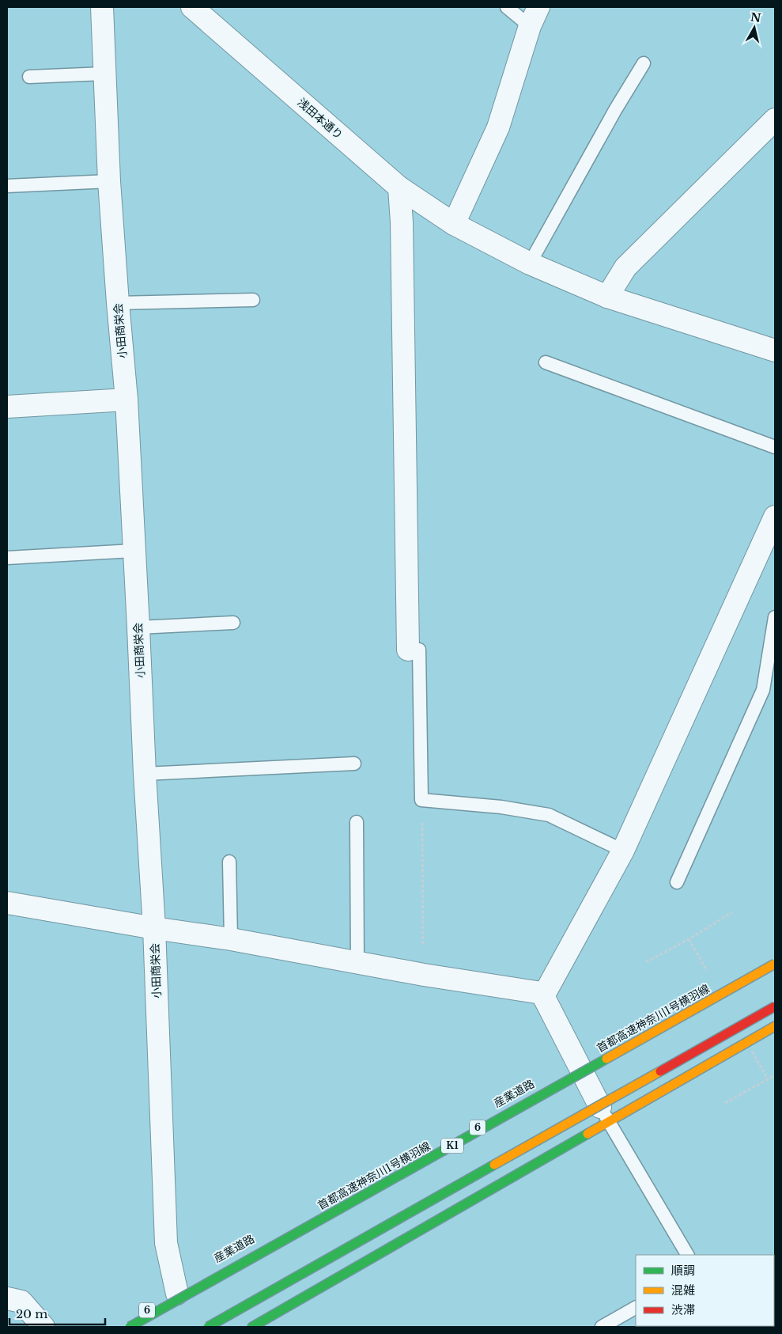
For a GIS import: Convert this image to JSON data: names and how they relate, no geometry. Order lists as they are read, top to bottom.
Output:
{
  "streets": {
    "main road": [
      "首都高速神奈川1号横羽線",
      "産業道路",
      "6",
      "K1"
    ],
    "street": ["浅田本通り", "小田商栄会"]
  },
  "crossings": [
    ["小田商栄会", "産業道路"],
    ["首都高速神奈川1号横羽線", "産業道路"]
  ],
  "legend": ["順調", "混雑", "渋滞"],
  "scale_bar": "20 m",
  "north": "top"
}
